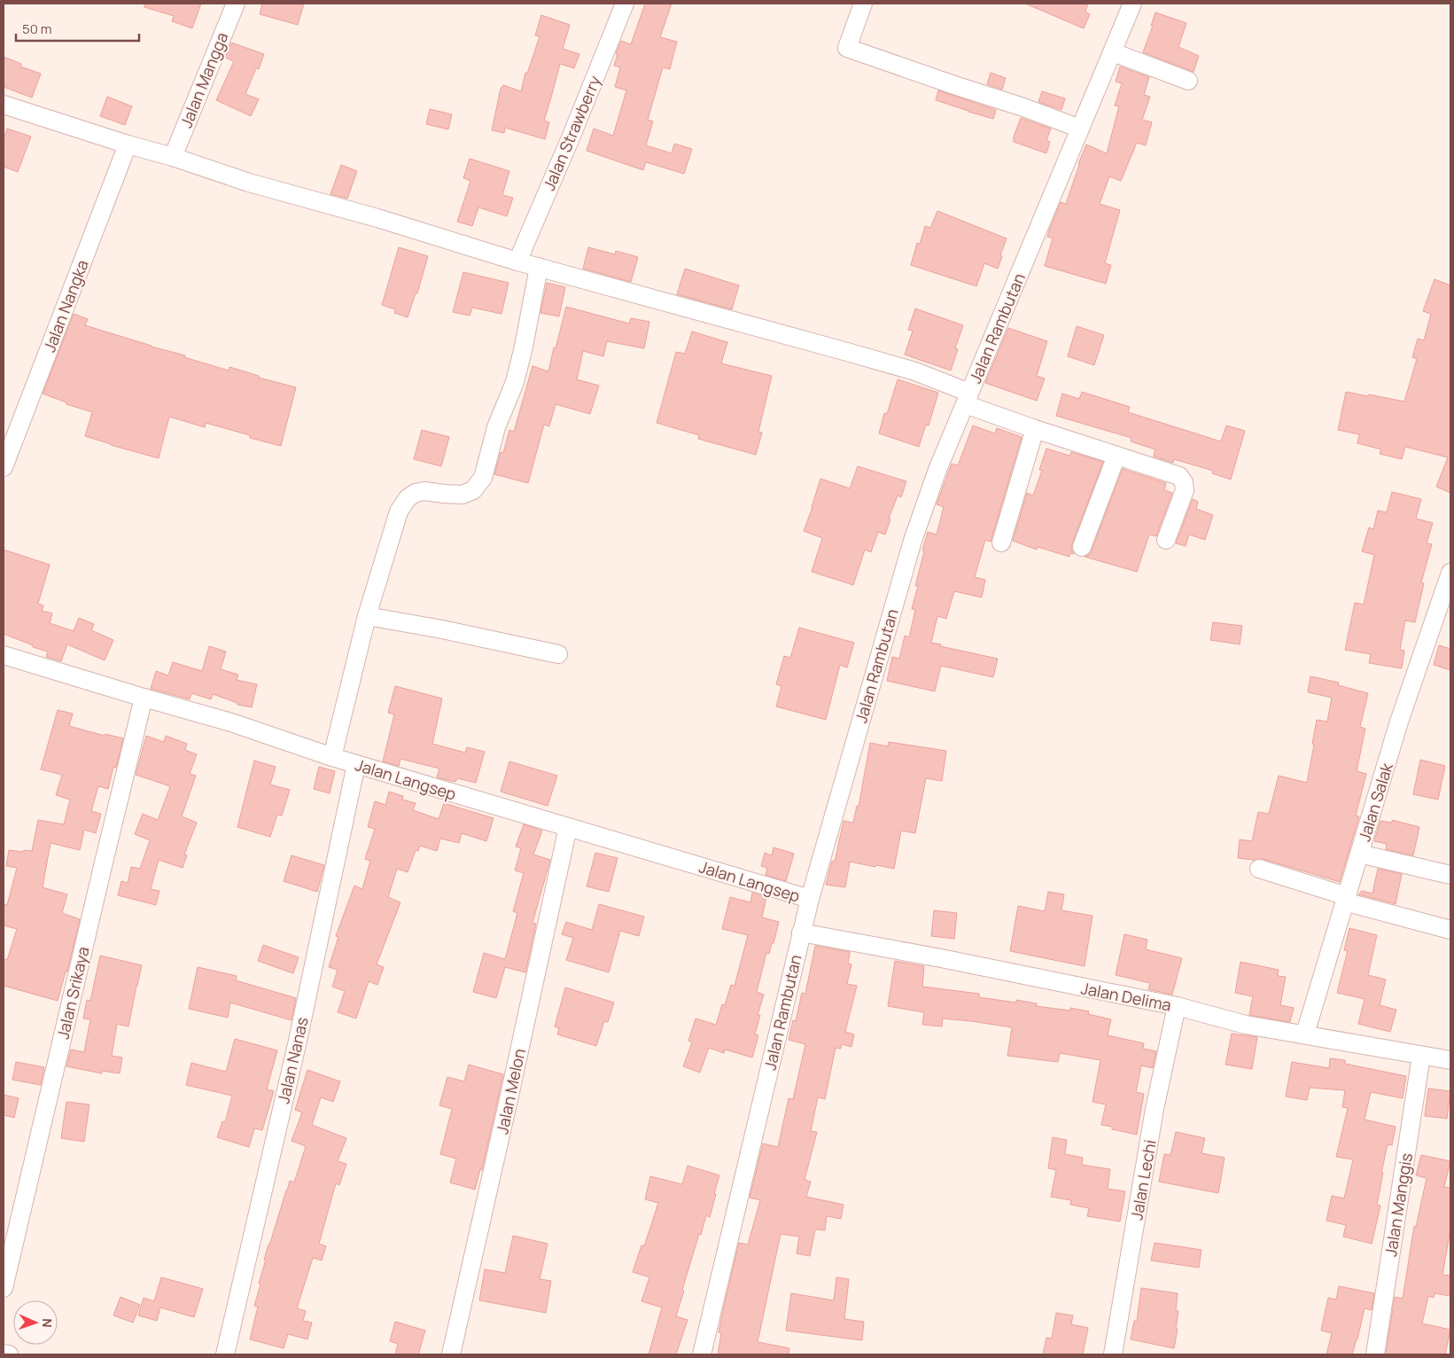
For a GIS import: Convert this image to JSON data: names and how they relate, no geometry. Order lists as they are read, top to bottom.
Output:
{
  "streets": {
    "street": [
      "Jalan Mangga",
      "Jalan Strawberry",
      "Jalan Nangka",
      "Jalan Rambutan",
      "Jalan Langsep",
      "Jalan Salak",
      "Jalan Srikaya",
      "Jalan Delima",
      "Jalan Nanas",
      "Jalan Melon",
      "Jalan Lechi",
      "Jalan Manggis"
    ]
  },
  "crossings": [
    ["Jalan Rambutan", "Jalan Langsep"],
    ["Jalan Rambutan", "Jalan Delima"],
    ["Jalan Langsep", "Jalan Srikaya"],
    ["Jalan Langsep", "Jalan Nanas"],
    ["Jalan Langsep", "Jalan Melon"],
    ["Jalan Salak", "Jalan Delima"],
    ["Jalan Delima", "Jalan Lechi"],
    ["Jalan Delima", "Jalan Manggis"]
  ],
  "scale_bar": "50 m",
  "north": "right"
}
